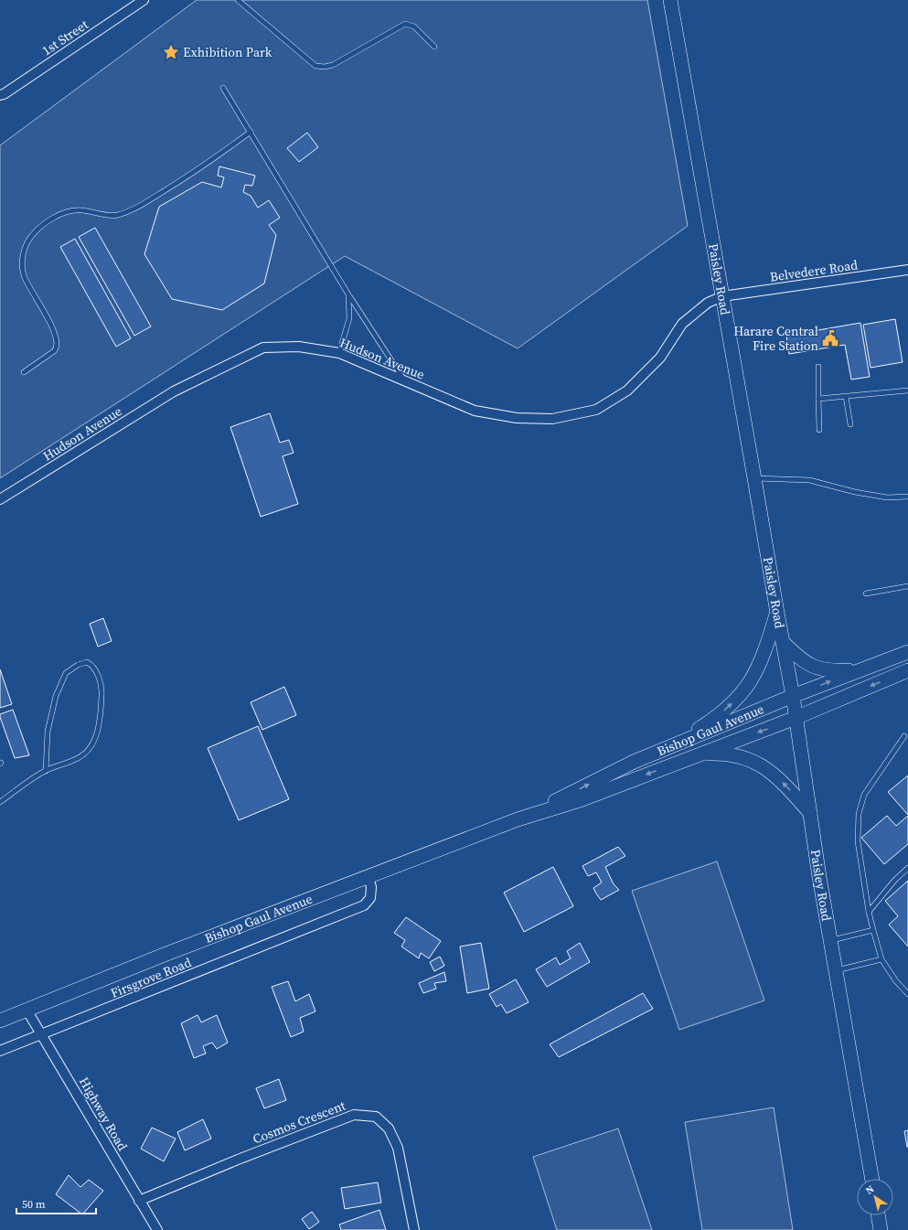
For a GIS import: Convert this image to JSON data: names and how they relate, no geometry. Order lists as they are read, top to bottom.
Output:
{
  "streets": {
    "main road": ["Paisley Road", "Bishop Gaul Avenue"],
    "street": [
      "1st Street",
      "Belvedere Road",
      "Hudson Avenue",
      "Firsgrove Road",
      "Highway Road",
      "Cosmos Crescent"
    ]
  },
  "crossings": [
    ["Belvedere Road", "Paisley Road"],
    ["Belvedere Road", "Hudson Avenue"],
    ["Paisley Road", "Hudson Avenue"],
    ["Paisley Road", "Bishop Gaul Avenue"],
    ["Bishop Gaul Avenue", "Firsgrove Road"],
    ["Bishop Gaul Avenue", "Highway Road"],
    ["Firsgrove Road", "Highway Road"],
    ["Highway Road", "Cosmos Crescent"]
  ],
  "places": {
    "place": ["Exhibition Park"],
    "public building": ["Harare Central Fire Station"]
  },
  "scale_bar": "50 m",
  "north": "top left"
}
